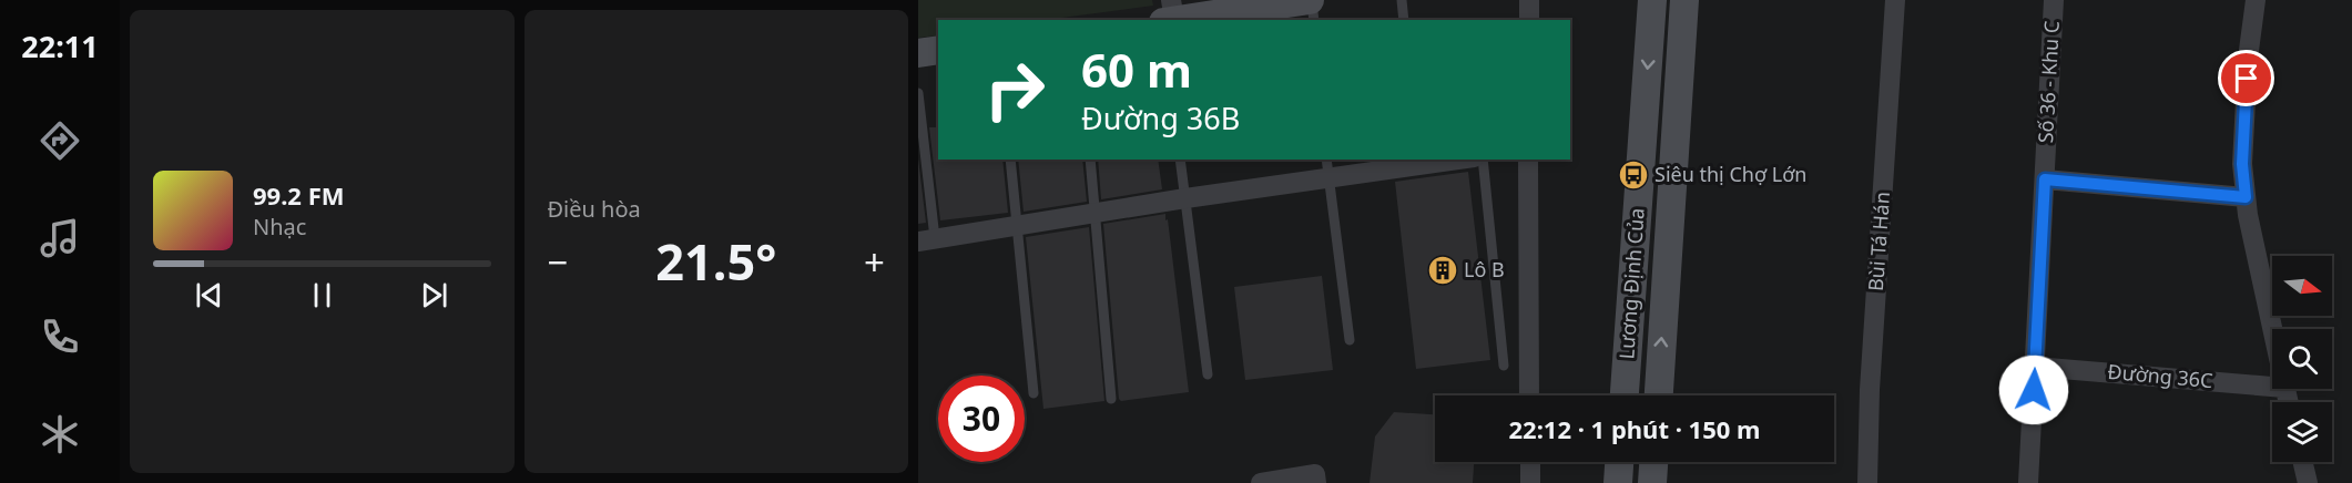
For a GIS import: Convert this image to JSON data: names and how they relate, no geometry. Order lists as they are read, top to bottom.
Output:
{
  "streets": {
    "main road": ["Lương Định Của"],
    "street": ["Số 36 - Khu C", "Bùi Tá Hán", "Đường 36C"]
  },
  "crossings": [
    ["Số 36 - Khu C", "Đường 36C"]
  ],
  "places": {
    "bus stop": ["Siêu thị Chợ Lớn"],
    "building": ["Lô B"]
  },
  "north": "right",
  "page": {
    "tabs": "22:11",
    "tile": "Điều hòa",
    "turn": ["60 m", "Đường 36B"],
    "song": ["99.2 FM", "Nhạc"],
    "heat": ["−", "21.5°", "+"],
    "limit": "30",
    "trip": "22:12 · 1 phút · 150 m"
  }
}
